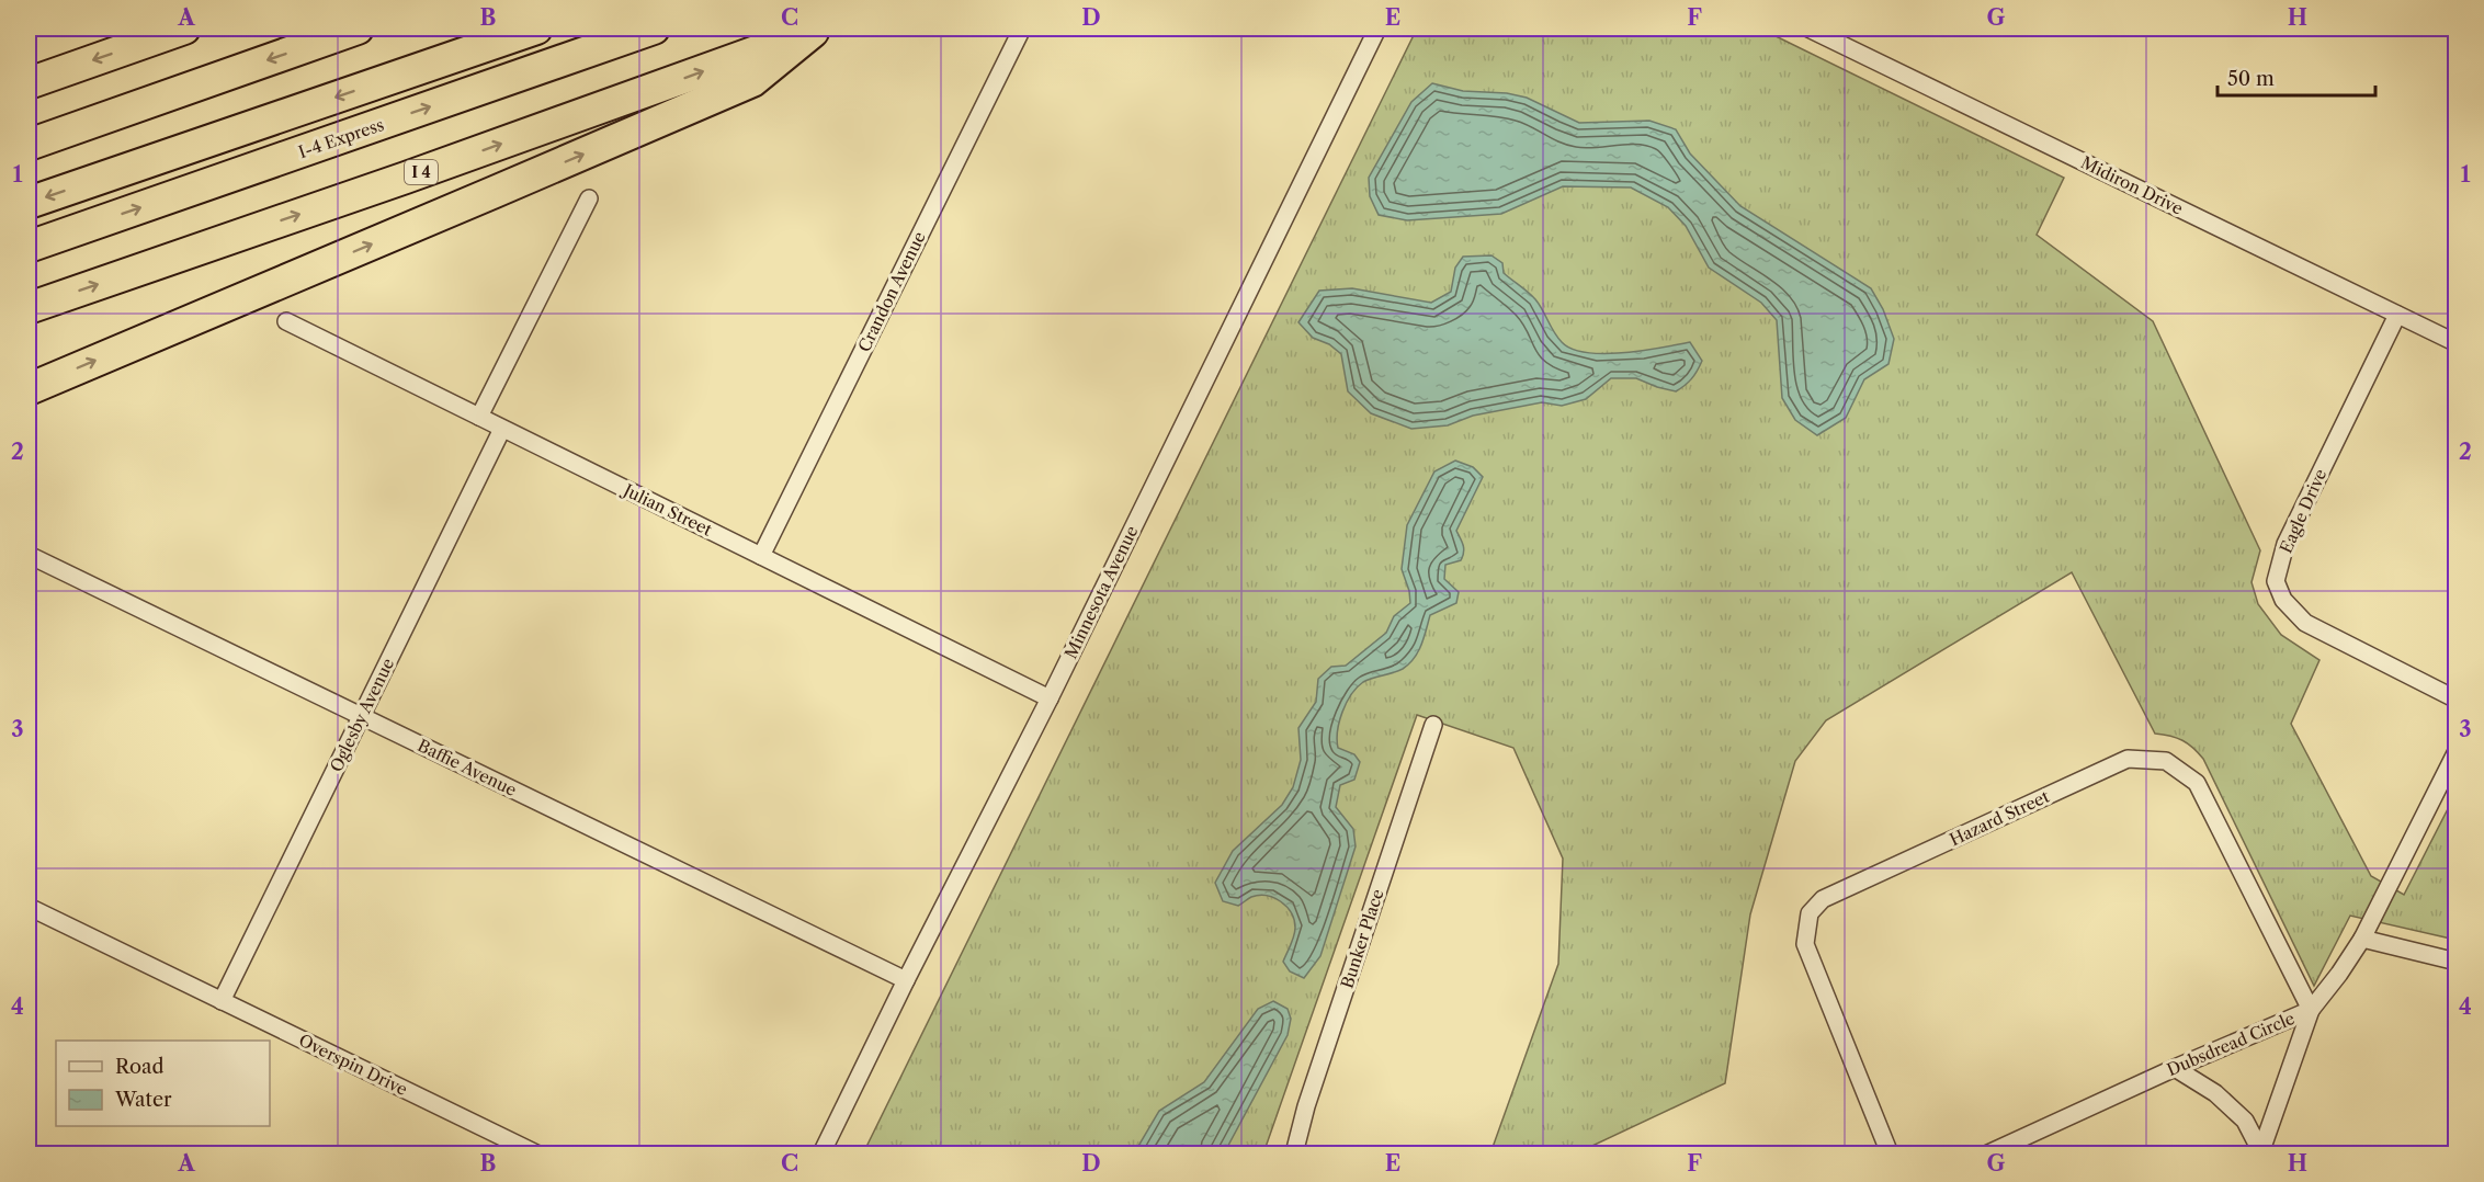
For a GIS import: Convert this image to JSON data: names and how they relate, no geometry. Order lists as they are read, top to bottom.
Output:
{
  "streets": {
    "highway": ["I-4 Express", "I 4"],
    "street": [
      "Midiron Drive",
      "Crandon Avenue",
      "Julian Street",
      "Eagle Drive",
      "Minnesota Avenue",
      "Oglesby Avenue",
      "Baffie Avenue",
      "Hazard Street",
      "Bunker Place",
      "Dubsdread Circle",
      "Overspin Drive"
    ]
  },
  "crossings": [
    ["Midiron Drive", "Eagle Drive"],
    ["Crandon Avenue", "Julian Street"],
    ["Julian Street", "Minnesota Avenue"],
    ["Julian Street", "Oglesby Avenue"],
    ["Minnesota Avenue", "Baffie Avenue"],
    ["Oglesby Avenue", "Baffie Avenue"],
    ["Oglesby Avenue", "Overspin Drive"],
    ["Hazard Street", "Dubsdread Circle"]
  ],
  "legend": ["Road", "Water"],
  "scale_bar": "50 m",
  "grid": {
    "columns": [
      "A",
      "B",
      "C",
      "D",
      "E",
      "F",
      "G",
      "H"
    ],
    "rows": [
      "1",
      "2",
      "3",
      "4"
    ]
  }
}
